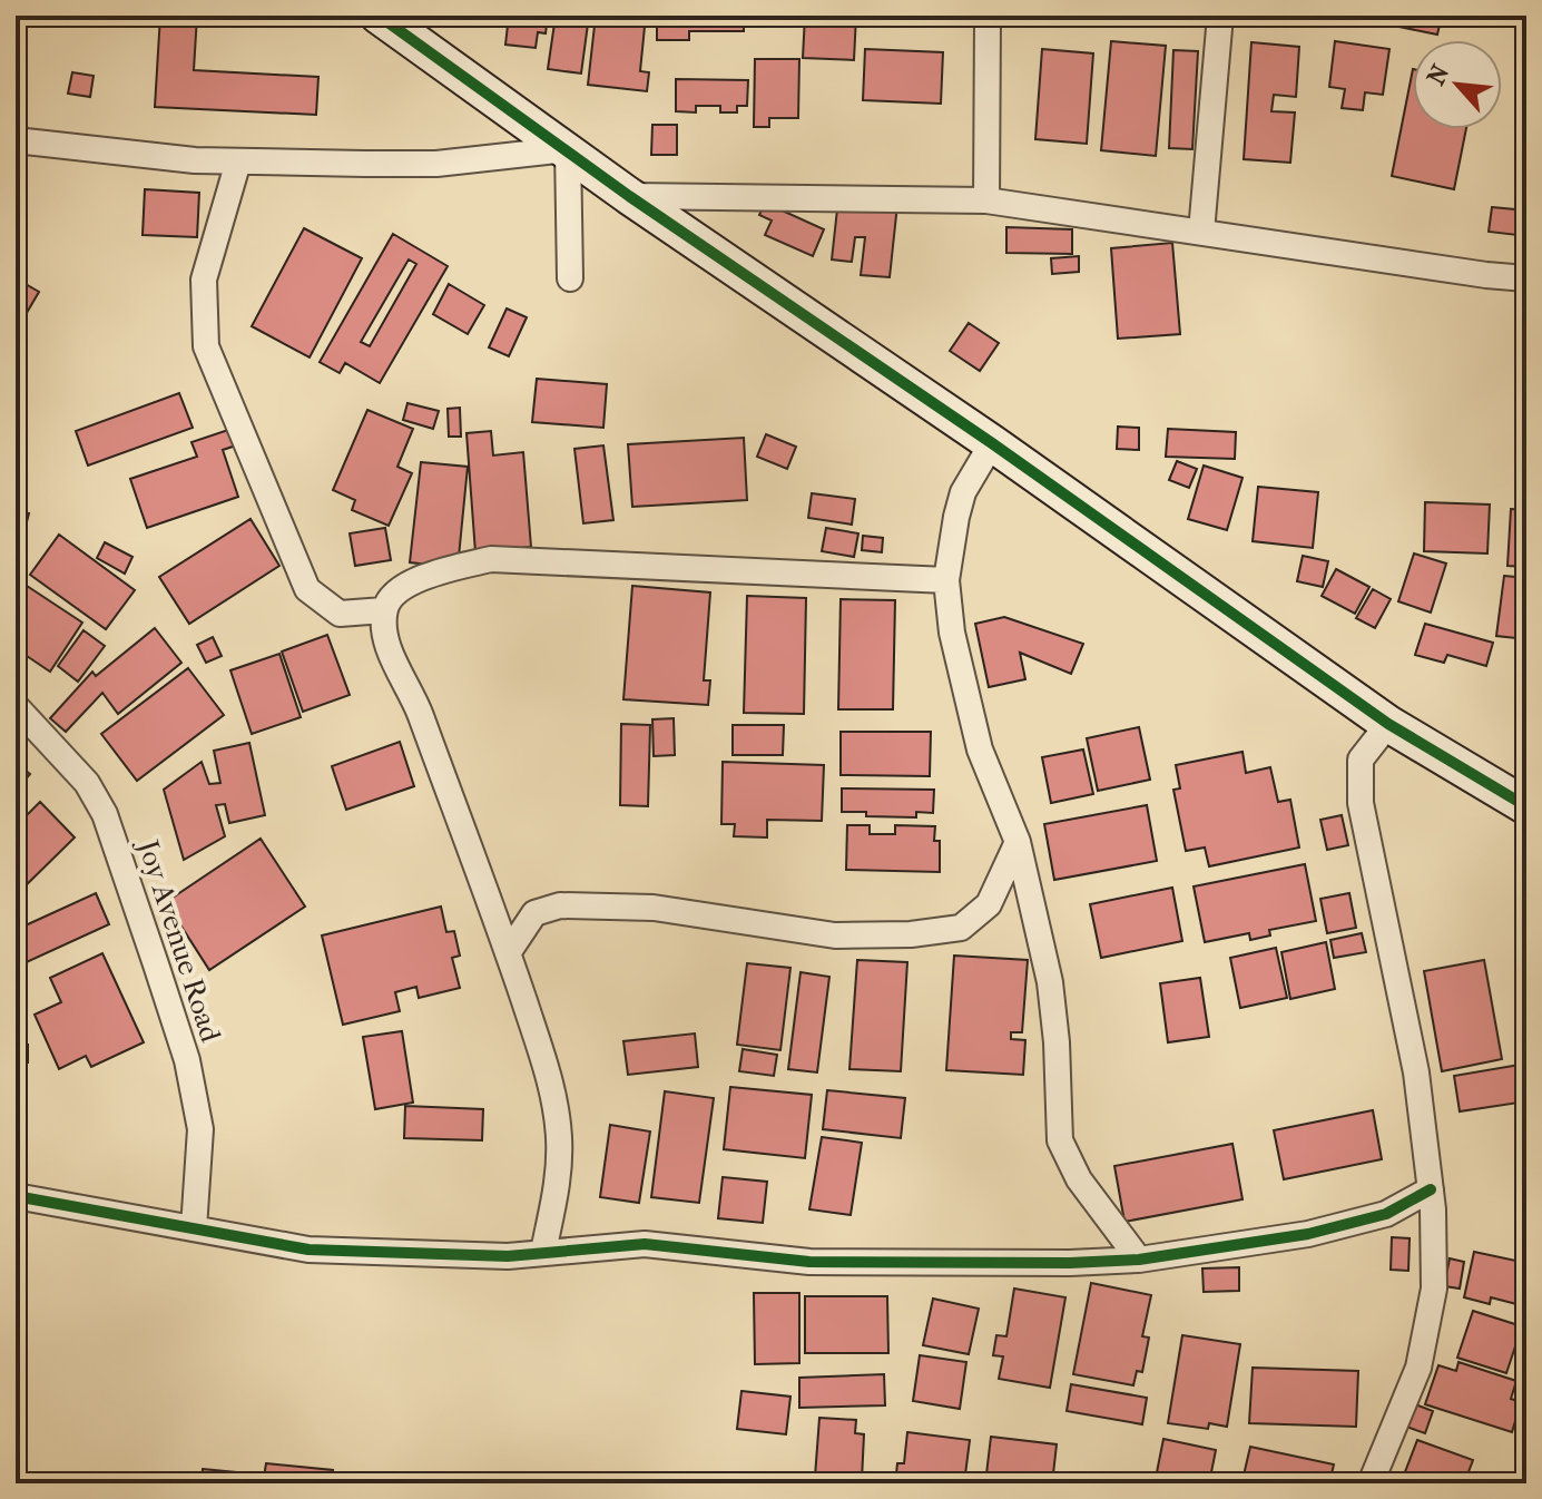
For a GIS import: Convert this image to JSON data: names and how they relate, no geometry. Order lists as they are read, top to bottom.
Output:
{
  "streets": {
    "street": ["Joy Avenue Road"]
  },
  "north": "top left"
}
